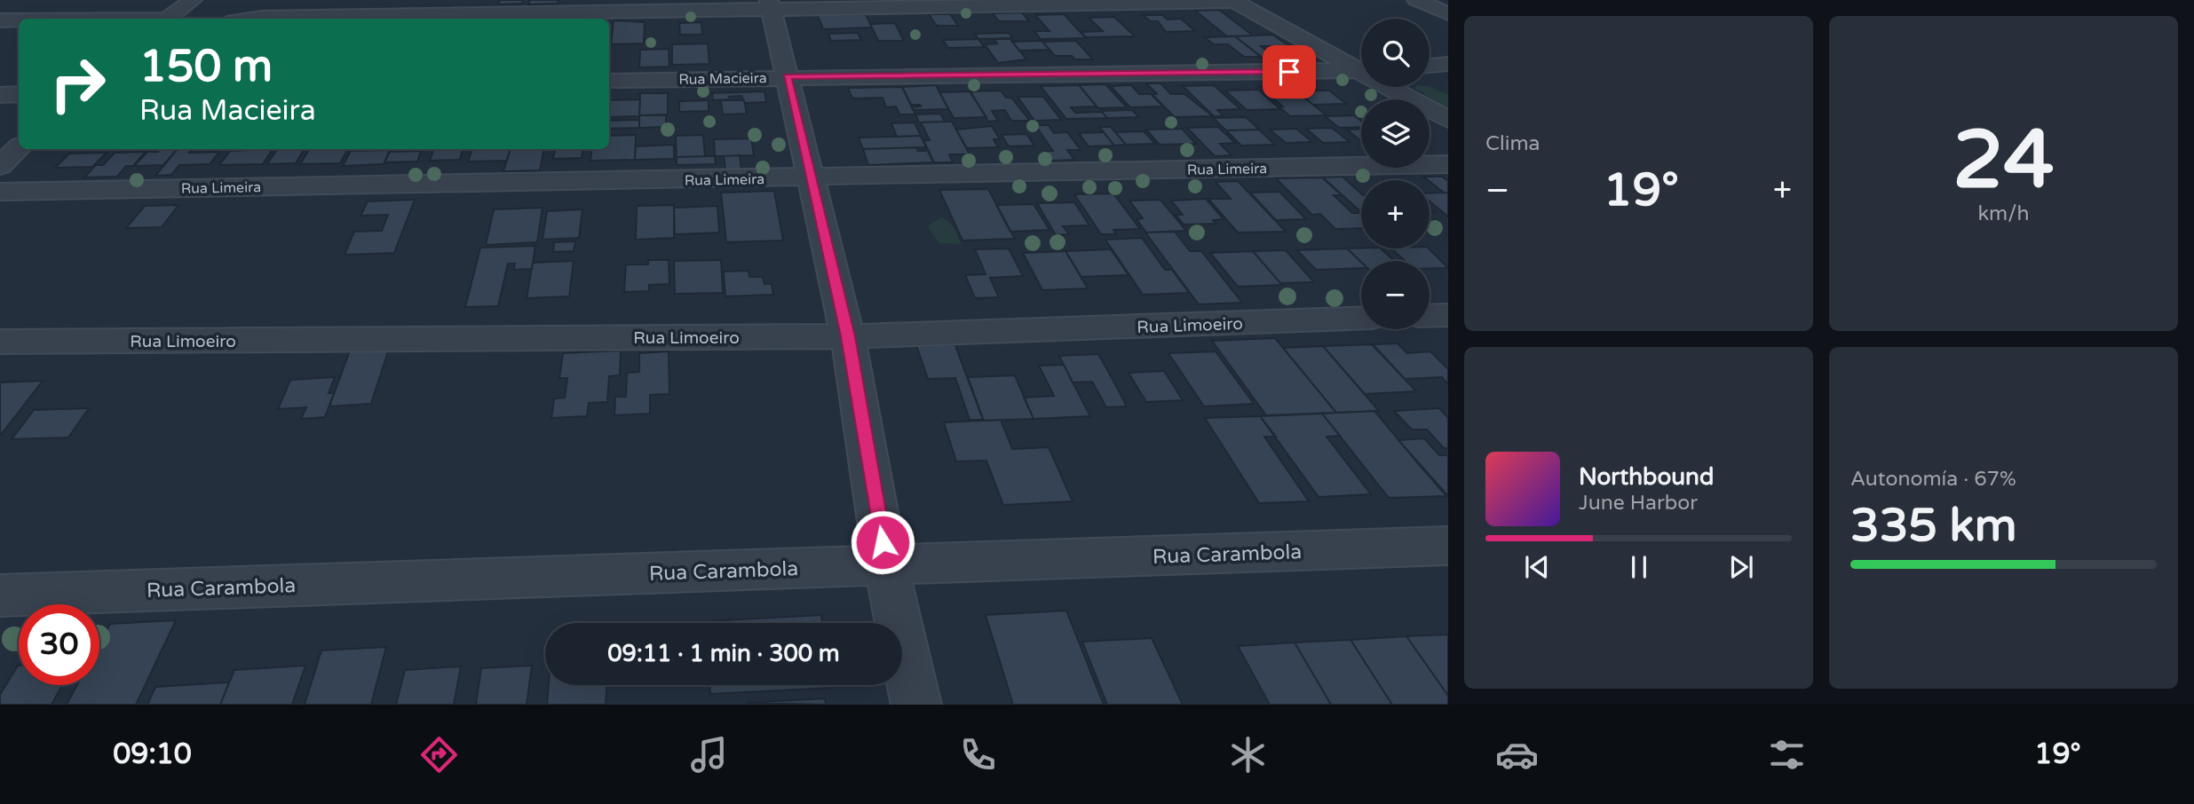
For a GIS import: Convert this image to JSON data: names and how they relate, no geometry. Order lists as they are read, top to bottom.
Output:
{
  "streets": {
    "street": [
      "Rua Macieira",
      "Rua Limeira",
      "Rua Limoeiro",
      "Rua Carambola"
    ]
  },
  "page": {
    "tile": [
      "Clima",
      ["24", "km/h"],
      ["Autonomía · 67%", "335 km"]
    ],
    "map_buttons": ["+", "−"],
    "turn": ["150 m", "Rua Macieira"],
    "heat": ["−", "19°", "+"],
    "song": ["Northbound", "June Harbor"],
    "limit": "30",
    "trip": "09:11 · 1 min · 300 m",
    "tabs": ["09:10", "19°"]
  }
}
